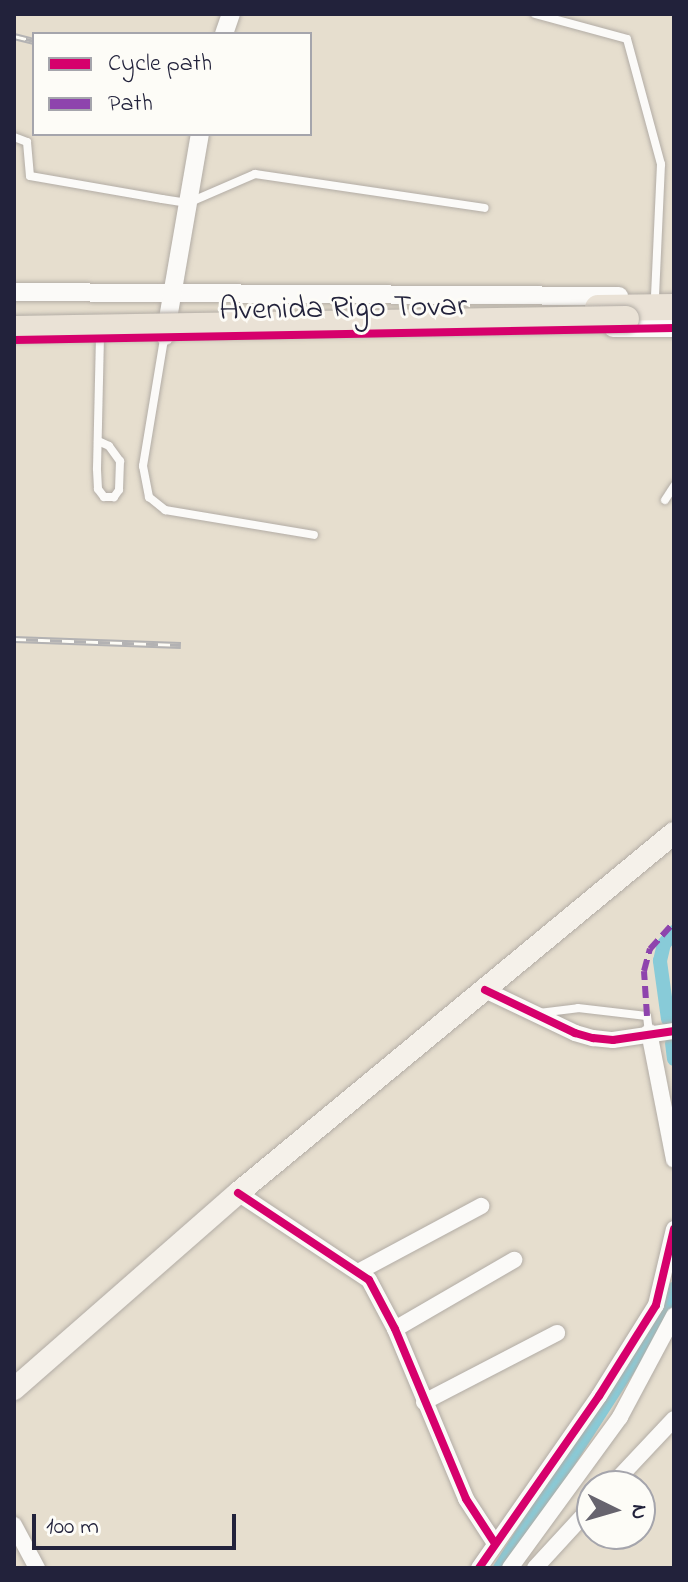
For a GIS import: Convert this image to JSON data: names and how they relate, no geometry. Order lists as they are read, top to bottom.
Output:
{
  "streets": {
    "highway": ["Avenida Rigo Tovar"]
  },
  "legend": ["Cycle path", "Path"],
  "scale_bar": "100 m",
  "north": "right"
}
